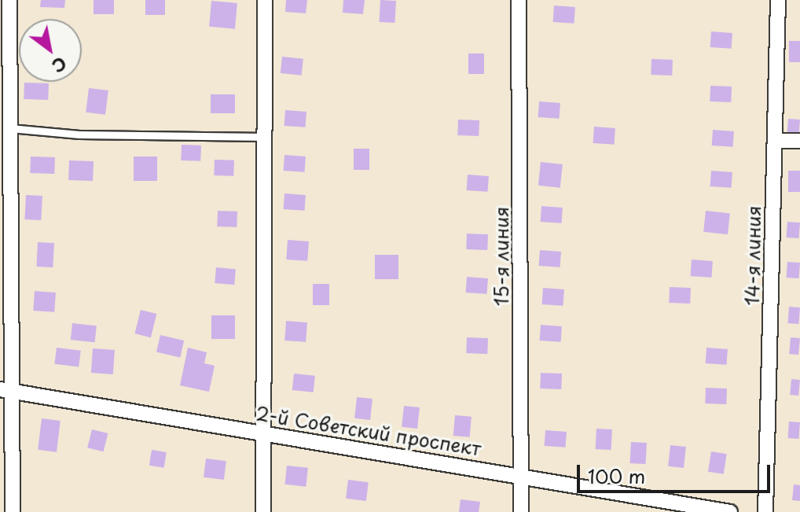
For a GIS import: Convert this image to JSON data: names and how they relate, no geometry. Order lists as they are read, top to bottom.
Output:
{
  "streets": {
    "street": ["14-я линия", "15-я линия", "2-й Советский проспект"]
  },
  "crossings": [
    ["15-я линия", "2-й Советский проспект"]
  ],
  "scale_bar": "100 m",
  "north": "bottom right"
}
